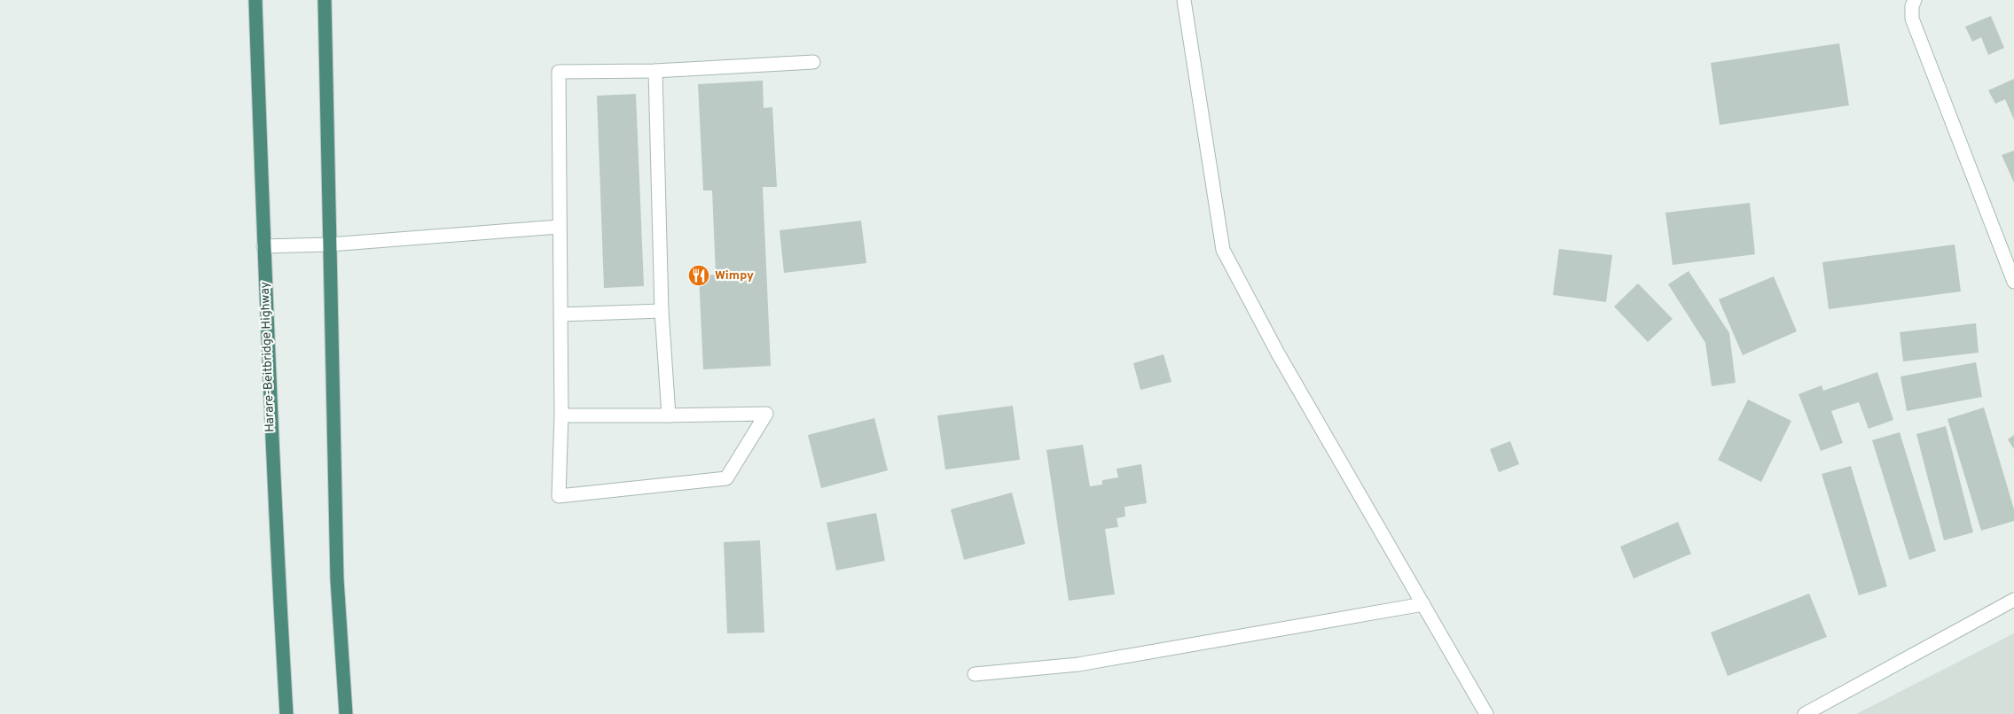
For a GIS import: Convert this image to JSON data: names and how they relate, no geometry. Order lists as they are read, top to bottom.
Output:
{
  "streets": {
    "highway": ["Harare-Beitbridge Highway"]
  },
  "places": {
    "restaurant": ["Wimpy"]
  }
}
